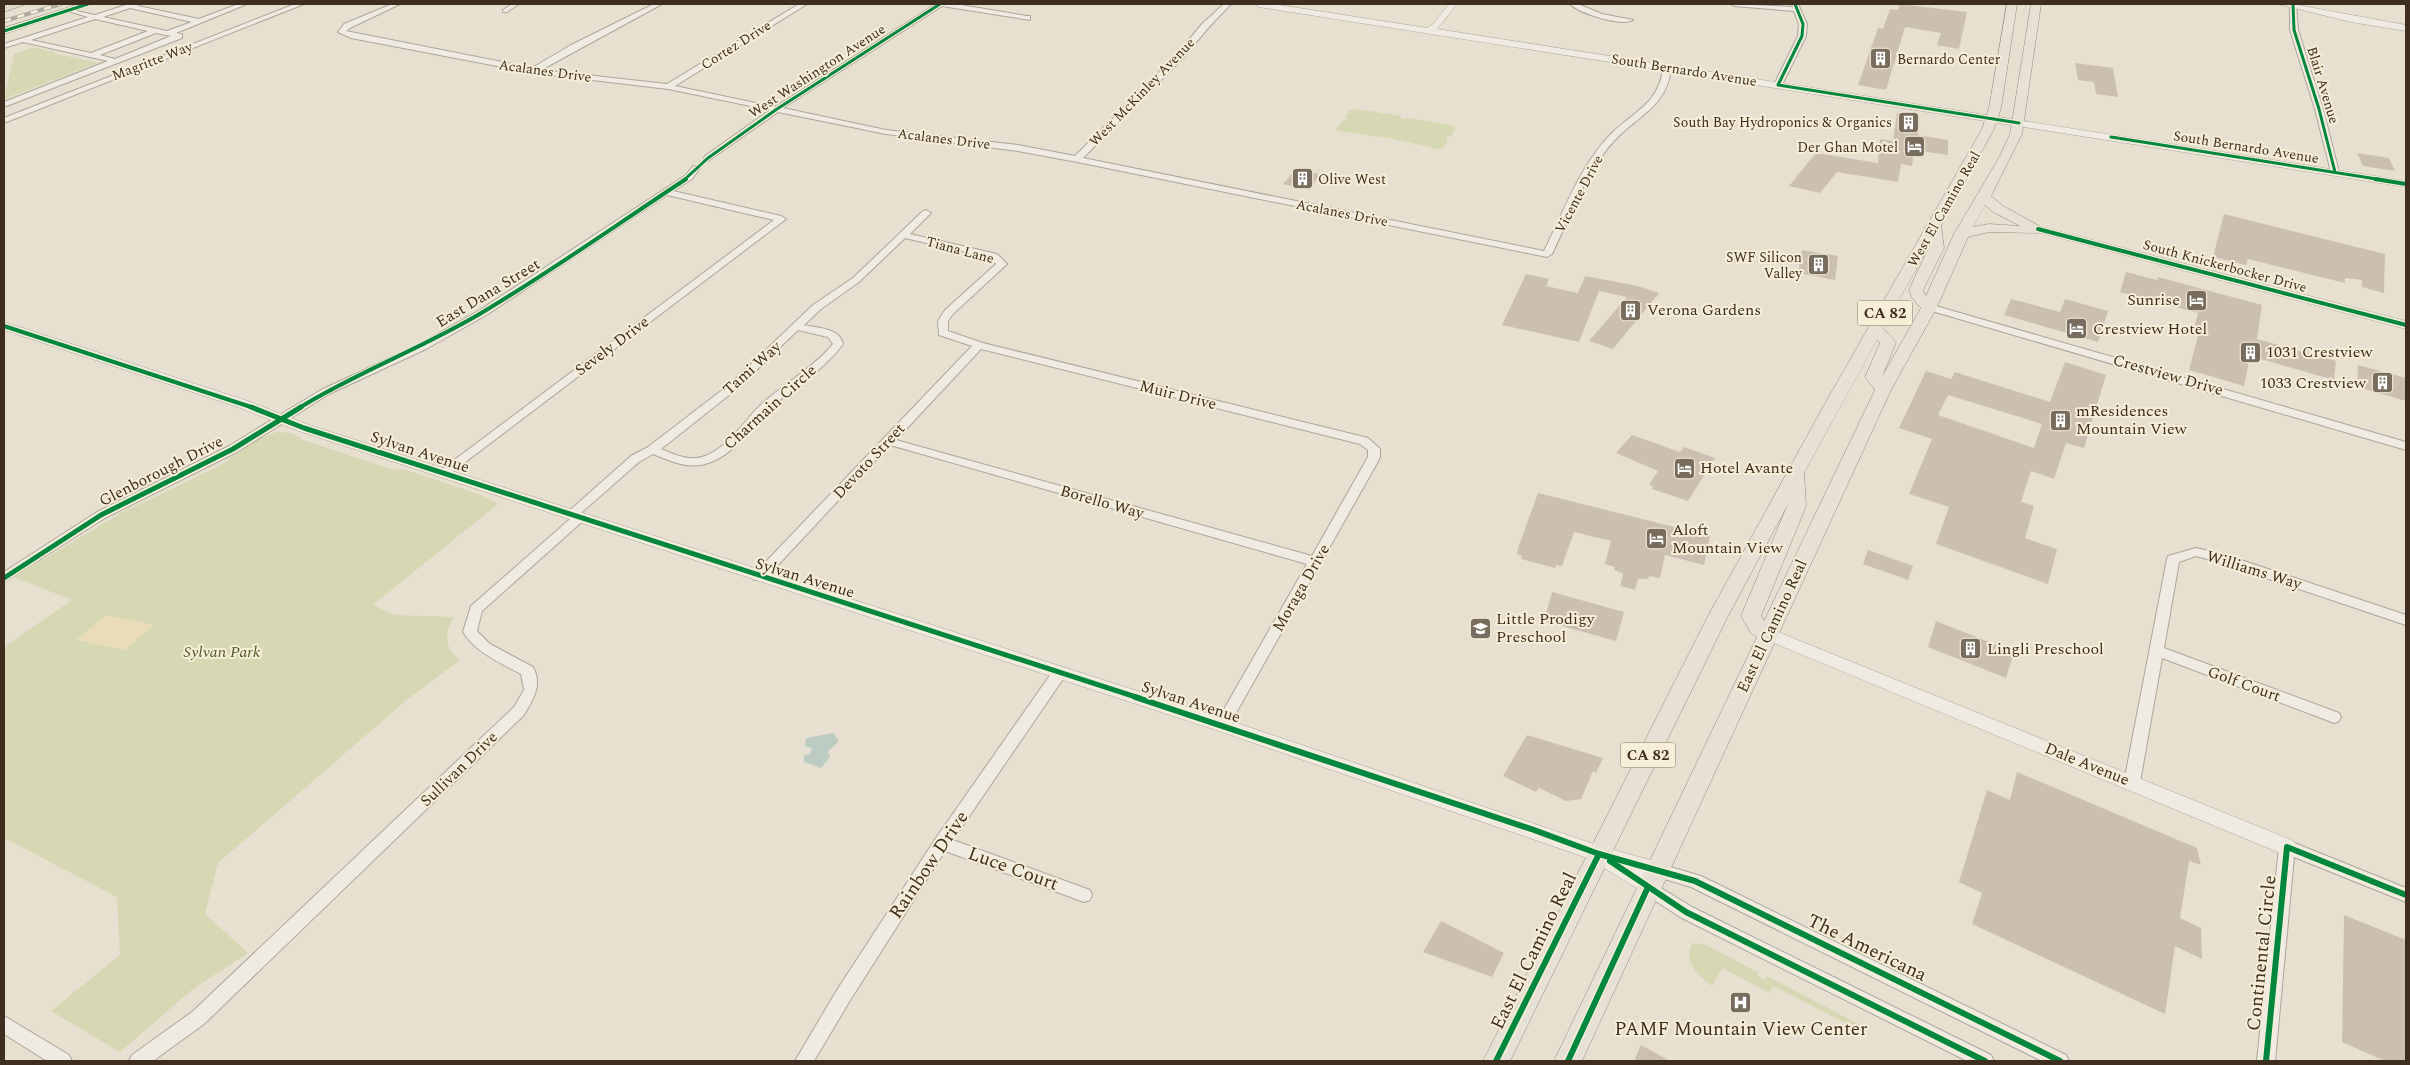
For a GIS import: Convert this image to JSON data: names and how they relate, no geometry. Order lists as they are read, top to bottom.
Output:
{
  "streets": {
    "main road": ["West El Camino Real", "CA 82", "East El Camino Real"],
    "street": [
      "Cortez Drive",
      "Magritte Way",
      "South Bernardo Avenue",
      "Acalanes Drive",
      "West Washington Avenue",
      "Blair Avenue",
      "West McKinley Avenue",
      "Vicente Drive",
      "Tiana Lane",
      "South Knickerbocker Drive",
      "East Dana Street",
      "Sevely Drive",
      "Tami Way",
      "Crestview Drive",
      "Muir Drive",
      "Charmain Circle",
      "Sylvan Avenue",
      "Devoto Street",
      "Glenborough Drive",
      "Borello Way",
      "Williams Way",
      "Moraga Drive",
      "Golf Court",
      "Dale Avenue",
      "Sullivan Drive",
      "Rainbow Drive",
      "Luce Court",
      "The Americana",
      "Continental Circle"
    ]
  },
  "crossings": [
    ["Cortez Drive", "Acalanes Drive"],
    ["South Bernardo Avenue", "Blair Avenue"],
    ["South Bernardo Avenue", "Vicente Drive"],
    ["South Bernardo Avenue", "West El Camino Real"],
    ["Acalanes Drive", "West Washington Avenue"],
    ["Acalanes Drive", "West McKinley Avenue"],
    ["Acalanes Drive", "Vicente Drive"],
    ["West El Camino Real", "East El Camino Real"],
    ["Tiana Lane", "Tami Way"],
    ["Tiana Lane", "Muir Drive"],
    ["Tiana Lane", "Devoto Street"],
    ["East Dana Street", "Sevely Drive"],
    ["East Dana Street", "Sylvan Avenue"],
    ["East Dana Street", "Glenborough Drive"],
    ["Sevely Drive", "Sylvan Avenue"],
    ["Tami Way", "Charmain Circle"],
    ["Tami Way", "Sylvan Avenue"],
    ["Tami Way", "Sullivan Drive"],
    ["Crestview Drive", "East El Camino Real"],
    ["Muir Drive", "Devoto Street"],
    ["Muir Drive", "Moraga Drive"],
    ["Sylvan Avenue", "Devoto Street"],
    ["Sylvan Avenue", "Glenborough Drive"],
    ["Sylvan Avenue", "Moraga Drive"],
    ["Sylvan Avenue", "East El Camino Real"],
    ["Sylvan Avenue", "Sullivan Drive"],
    ["Sylvan Avenue", "Rainbow Drive"],
    ["Sylvan Avenue", "The Americana"],
    ["Devoto Street", "Borello Way"],
    ["Borello Way", "Moraga Drive"],
    ["Williams Way", "Golf Court"],
    ["Williams Way", "Dale Avenue"],
    ["East El Camino Real", "Dale Avenue"],
    ["East El Camino Real", "The Americana"],
    ["Dale Avenue", "Continental Circle"],
    ["Rainbow Drive", "Luce Court"]
  ],
  "parks": ["Sylvan Park"],
  "places": {
    "building": [
      "Bernardo Center",
      "South Bay Hydroponics & Organics",
      "Olive West",
      "SWF Silicon Valley",
      "Verona Gardens",
      "1031 Crestview",
      "1033 Crestview",
      "mResidences Mountain View",
      "Lingli Preschool"
    ],
    "hotel": [
      "Der Ghan Motel",
      "Sunrise",
      "Crestview Hotel",
      "Hotel Avante",
      "Aloft Mountain View"
    ],
    "school or university": ["Little Prodigy Preschool"],
    "hospital": ["PAMF Mountain View Center"]
  }
}
